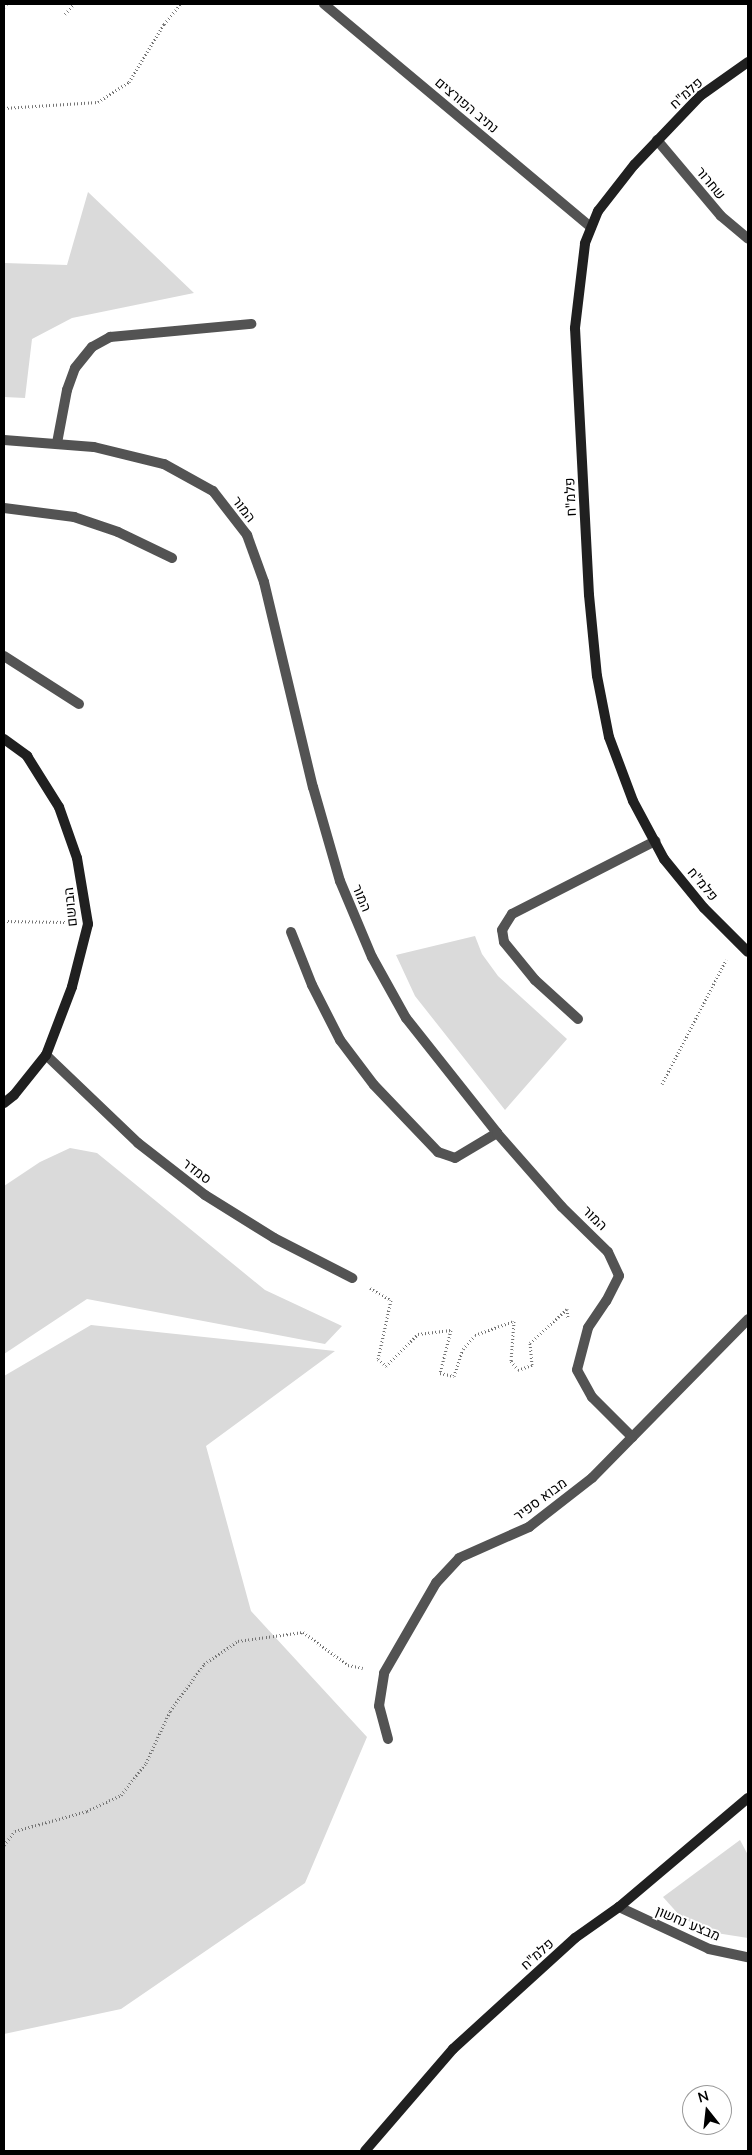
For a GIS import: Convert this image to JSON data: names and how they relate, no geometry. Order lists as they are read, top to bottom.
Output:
{
  "streets": {
    "street": [
      "פלמ\"ח",
      "נתיב הפורצים",
      "שחרור",
      "המור",
      "הבושם",
      "סמדר",
      "מבוא ספיר",
      "מבצע נחשון"
    ]
  },
  "crossings": [
    ["פלמ\"ח", "נתיב הפורצים"],
    ["פלמ\"ח", "שחרור"],
    ["פלמ\"ח", "מבצע נחשון"],
    ["המור", "מבוא ספיר"],
    ["הבושם", "סמדר"]
  ],
  "north": "top"
}
